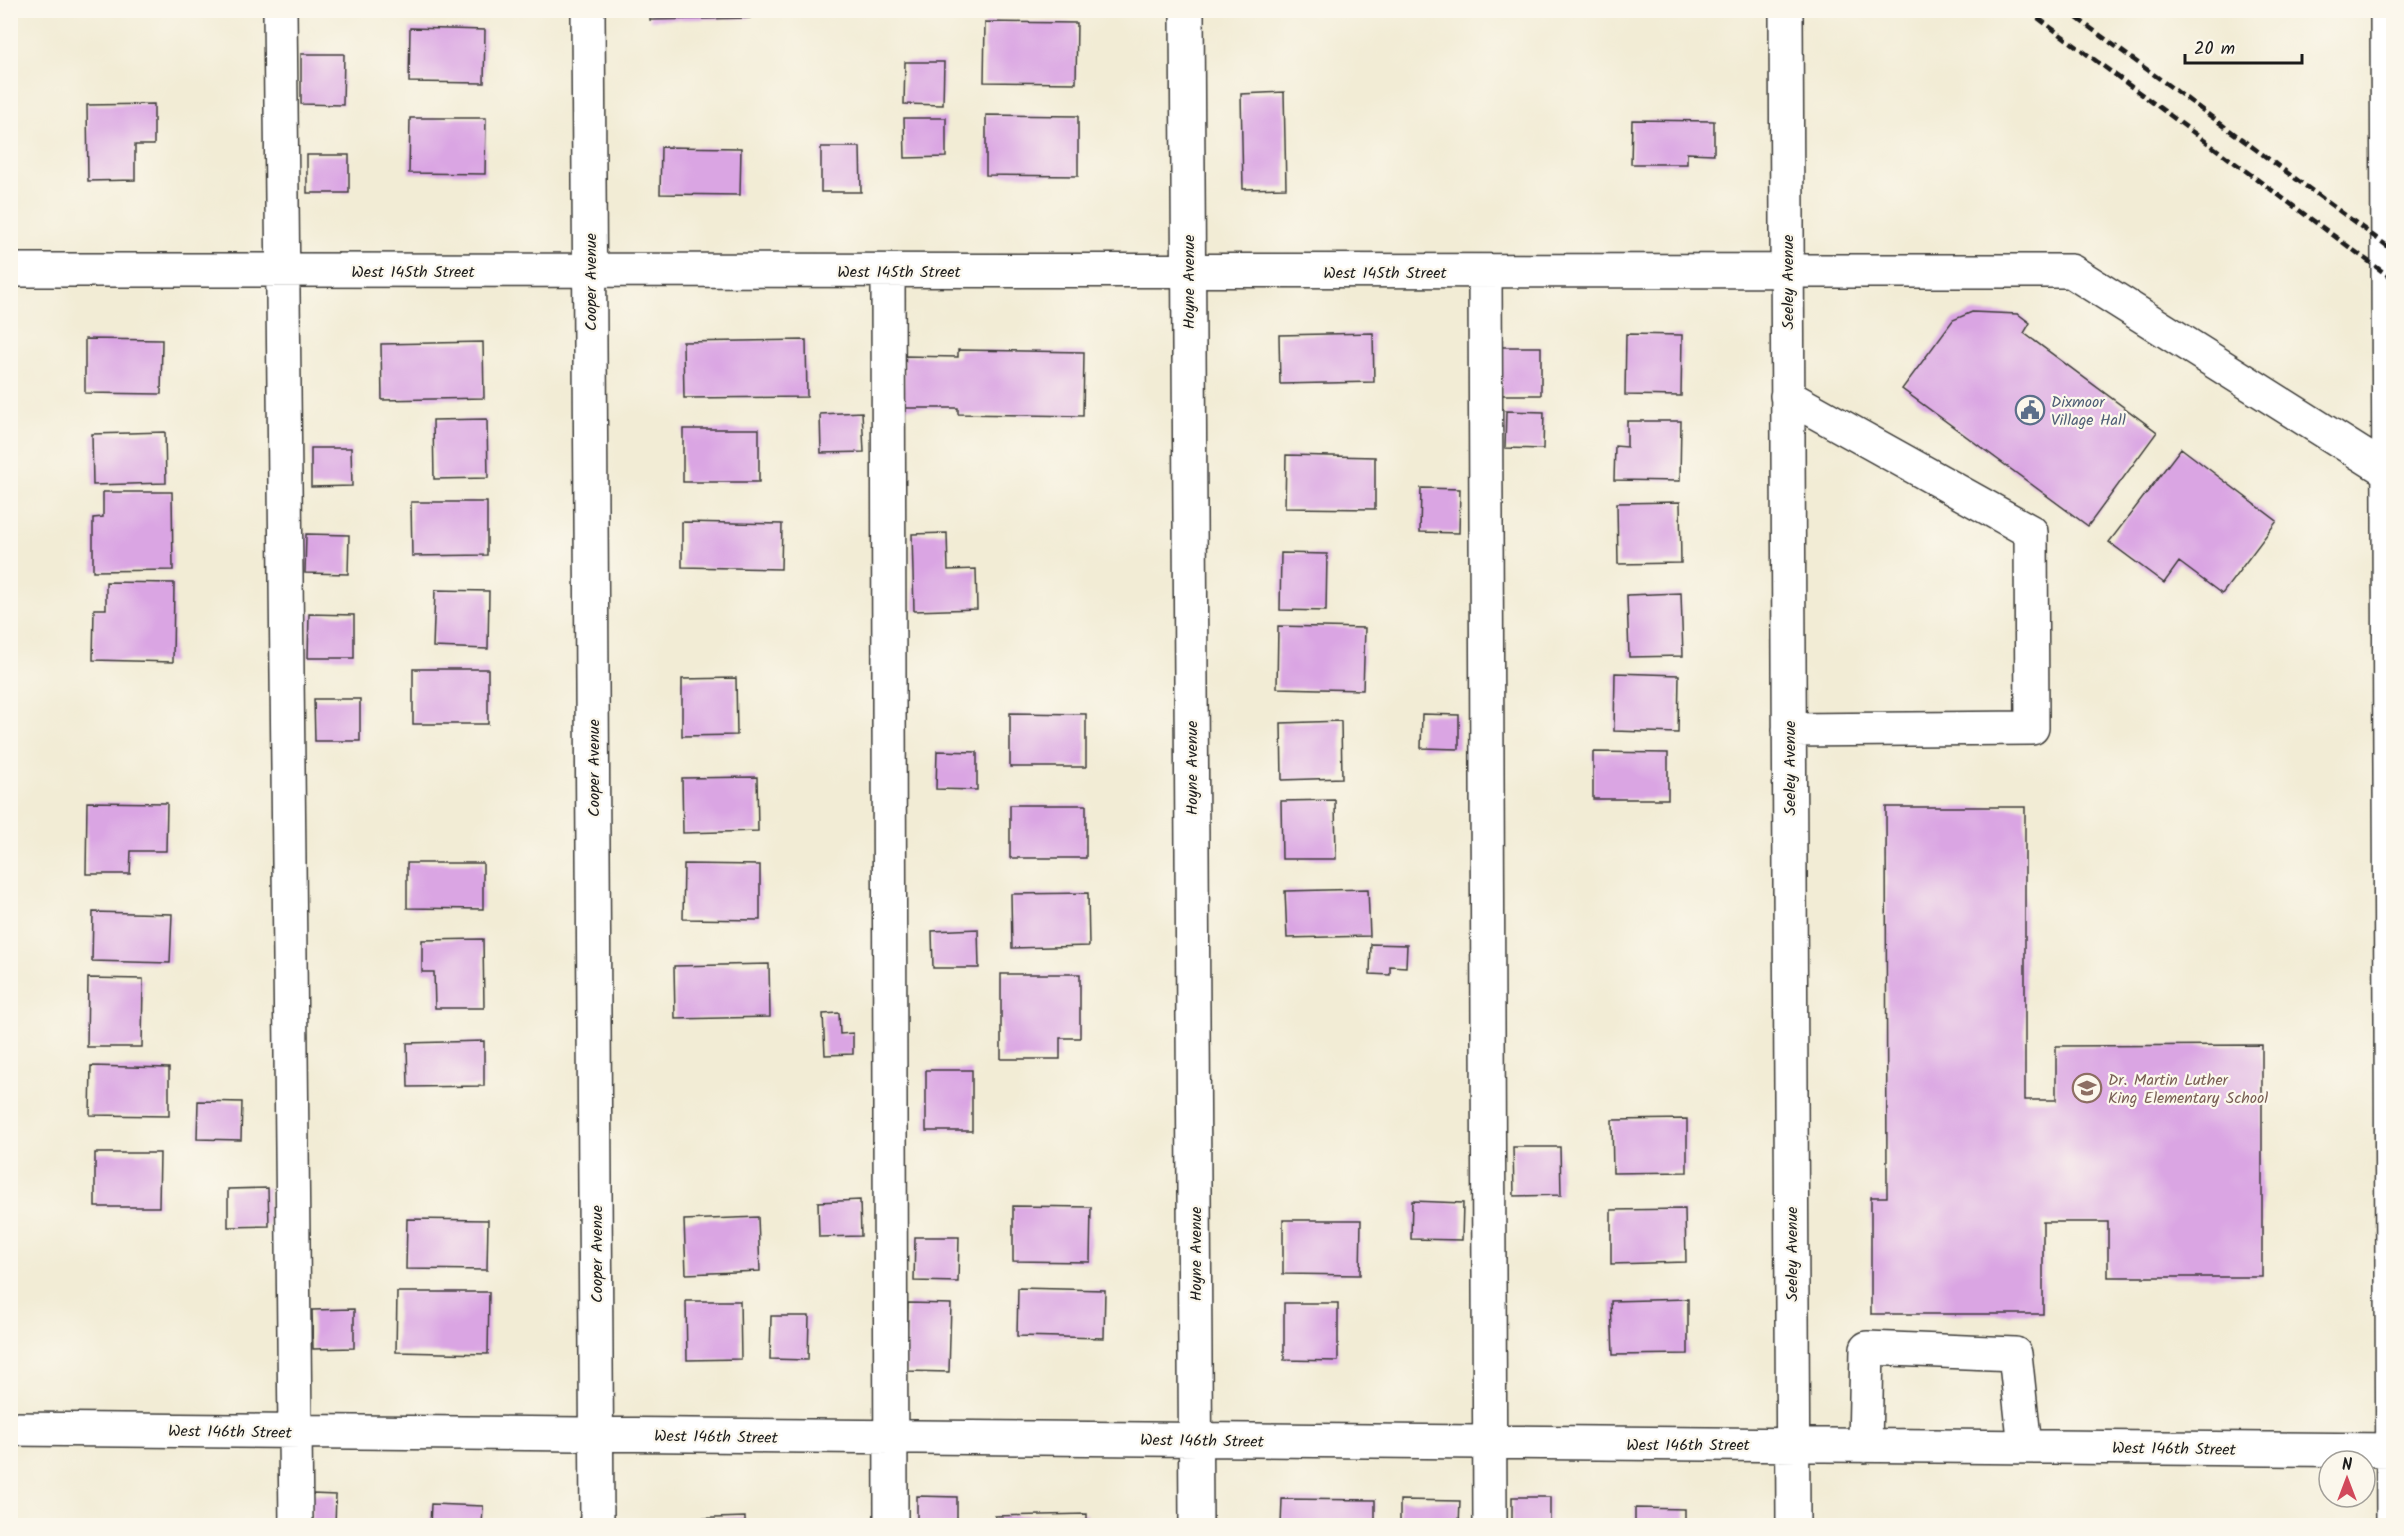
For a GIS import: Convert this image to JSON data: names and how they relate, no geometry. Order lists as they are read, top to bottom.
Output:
{
  "streets": {
    "street": [
      "West 145th Street",
      "Cooper Avenue",
      "Hoyne Avenue",
      "Seeley Avenue",
      "West 146th Street"
    ]
  },
  "crossings": [
    ["West 145th Street", "Cooper Avenue"],
    ["West 145th Street", "Hoyne Avenue"],
    ["West 145th Street", "Seeley Avenue"],
    ["Cooper Avenue", "West 146th Street"],
    ["Hoyne Avenue", "West 146th Street"],
    ["Seeley Avenue", "West 146th Street"]
  ],
  "places": {
    "public building": ["Dixmoor Village Hall"],
    "school or university": ["Dr. Martin Luther King Elementary School"]
  },
  "scale_bar": "20 m",
  "north": "top"
}
